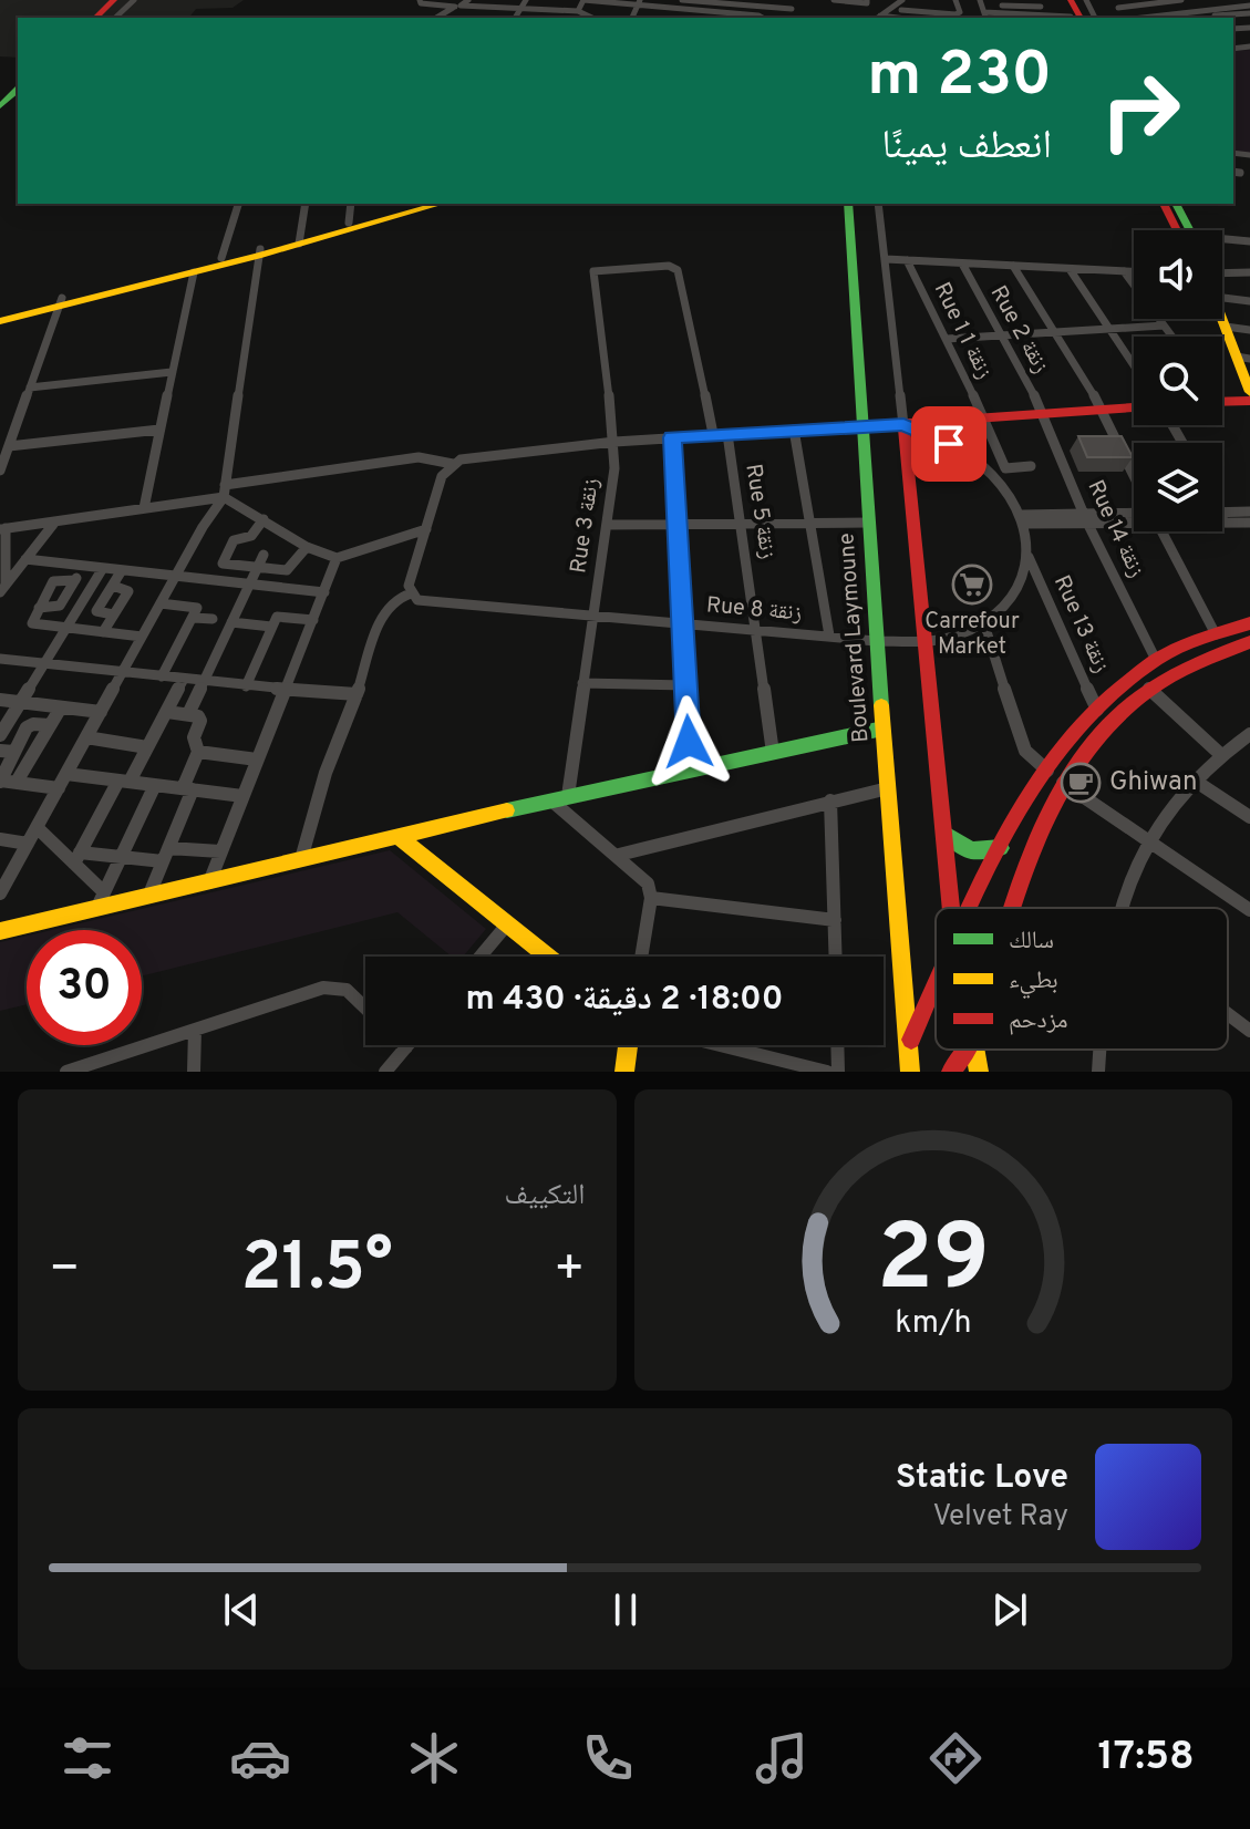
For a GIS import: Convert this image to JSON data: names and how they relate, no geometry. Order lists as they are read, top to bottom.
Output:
{
  "streets": {
    "main road": ["Boulevard Laymoune"],
    "street": [
      "Rue 2 زنقة",
      "Rue 1 زنقة 1",
      "Rue 5 زنقة",
      "Rue 3 زنقة",
      "Rue 14 زنقة",
      "Rue 8 زنقة",
      "Rue 13 زنقة"
    ]
  },
  "crossings": [
    ["Rue 2 زنقة", "Rue 14 زنقة"],
    ["Rue 5 زنقة", "Rue 8 زنقة"],
    ["Rue 3 زنقة", "Rue 8 زنقة"],
    ["Rue 8 زنقة", "Boulevard Laymoune"]
  ],
  "places": {
    "supermarket": ["Carrefour Market"],
    "cafe": ["Ghiwan"]
  },
  "legend": ["سالك", "بطيء", "مزدحم"],
  "page": {
    "turn": ["230 m", "انعطف يمينًا"],
    "limit": "30",
    "trip": "18:00 · 2 دقيقة · 430 m",
    "tile": "التكييف",
    "heat": ["−", "21.5°", "+"],
    "song": ["Static Love", "Velvet Ray"],
    "tabs": "17:58",
    "gauge": ["29", "km/h"]
  }
}
